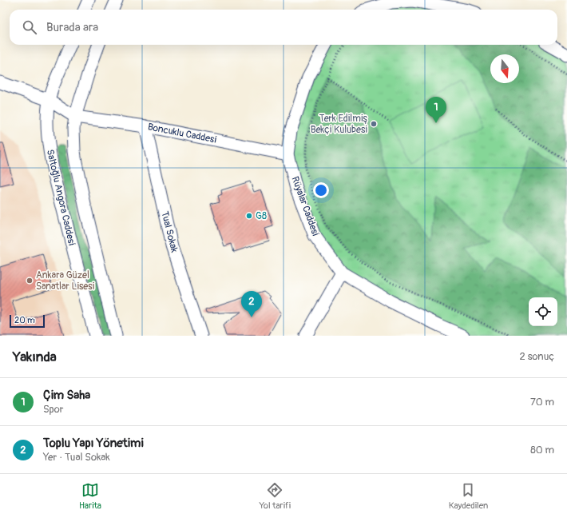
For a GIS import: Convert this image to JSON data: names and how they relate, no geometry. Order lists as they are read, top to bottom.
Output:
{
  "streets": {
    "street": [
      "Boncuklu Caddesi",
      "Saltoğlu Angora Caddesi",
      "Rüyalar Caddesi",
      "Tual Sokak"
    ]
  },
  "crossings": [
    ["Boncuklu Caddesi", "Rüyalar Caddesi"],
    ["Boncuklu Caddesi", "Tual Sokak"]
  ],
  "places": ["Terk Edilmiş Bekçi Kulubesi", "G8", "Ankara Güzel Sanatlar Lisesi"],
  "scale_bar": "20 m",
  "north": "bottom",
  "page": {
    "search": "Burada ara",
    "pins": ["1", "2"],
    "scale": "20 m",
    "heading": ["Yakında", "2 sonuç"],
    "list": [
      {
        "mark": "1",
        "name": "Çim Saha",
        "note": "Spor",
        "value": "70 m"
      },
      {
        "mark": "2",
        "name": "Toplu Yapı Yönetimi",
        "note": "Yer · Tual Sokak",
        "value": "80 m"
      }
    ],
    "nav": ["Harita", "Yol tarifi", "Kaydedilen"]
  }
}
